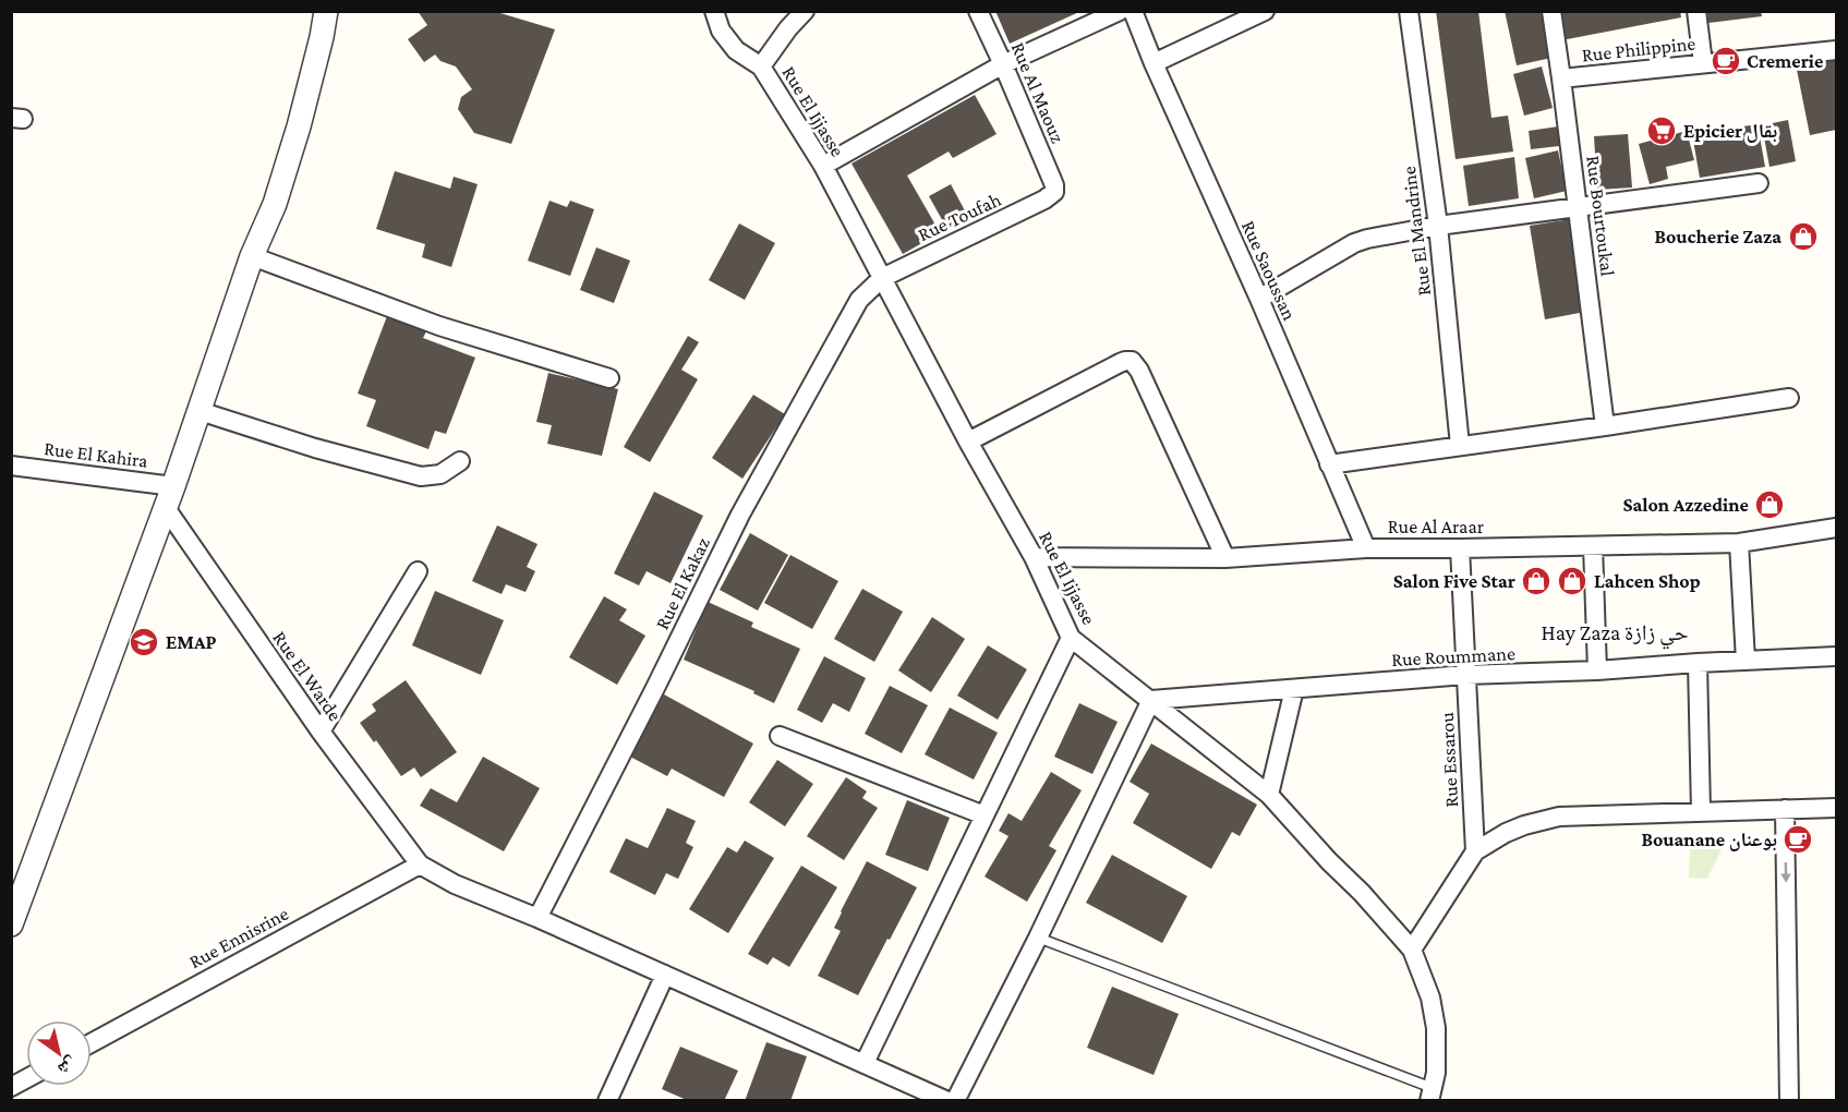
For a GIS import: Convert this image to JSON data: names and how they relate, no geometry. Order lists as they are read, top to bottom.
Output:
{
  "streets": {
    "street": [
      "Rue Philippine",
      "Rue Al Maouz",
      "Rue El Ijjasse",
      "Rue Bourtoukal",
      "Rue Toufah",
      "Rue El Mandrine",
      "Rue Saoussan",
      "Rue El Kahira",
      "Rue Al Araar",
      "Rue El Kakaz",
      "Rue Roummane",
      "Rue El Warde",
      "Rue Essarou",
      "Rue Ennisrine"
    ]
  },
  "crossings": [
    ["Rue Philippine", "Rue Bourtoukal"],
    ["Rue Al Maouz", "Rue Toufah"],
    ["Rue El Ijjasse", "Rue Toufah"],
    ["Rue El Ijjasse", "Rue Al Araar"],
    ["Rue El Ijjasse", "Rue El Kakaz"],
    ["Rue El Ijjasse", "Rue Roummane"],
    ["Rue Toufah", "Rue El Kakaz"],
    ["Rue Saoussan", "Rue Al Araar"],
    ["Rue El Kahira", "Rue El Warde"],
    ["Rue Al Araar", "Rue Essarou"],
    ["Rue Roummane", "Rue Essarou"],
    ["Rue El Warde", "Rue Ennisrine"]
  ],
  "districts": ["Hay Zaza حي زازة"],
  "places": {
    "cafe": ["Cremerie", "Bouanane بوعنان"],
    "supermarket": ["Epicier بقال"],
    "shop": [
      "Boucherie Zaza",
      "Salon Azzedine",
      "Salon Five Star",
      "Lahcen Shop"
    ],
    "school or university": ["EMAP"]
  },
  "north": "bottom right"
}
